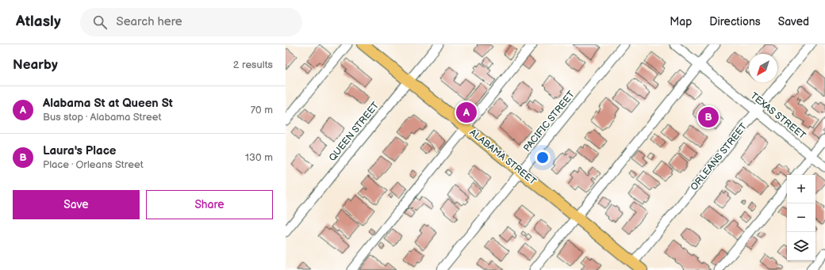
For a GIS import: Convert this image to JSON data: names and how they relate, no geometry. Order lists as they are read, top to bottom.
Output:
{
  "streets": {
    "main road": ["ALABAMA STREET"],
    "street": [
      "TEXAS STREET",
      "PACIFIC STREET",
      "QUEEN STREET",
      "ORLEANS STREET"
    ]
  },
  "crossings": [
    ["TEXAS STREET", "ORLEANS STREET"],
    ["PACIFIC STREET", "ALABAMA STREET"],
    ["QUEEN STREET", "ALABAMA STREET"],
    ["ALABAMA STREET", "ORLEANS STREET"]
  ],
  "north": "bottom left",
  "page": {
    "header": "Atlasly",
    "search": "Search here",
    "nav": ["Map", "Directions", "Saved"],
    "heading": ["Nearby", "2 results"],
    "list": [
      {
        "mark": "A",
        "name": "Alabama St at Queen St",
        "note": "Bus stop · Alabama Street",
        "value": "70 m"
      },
      {
        "mark": "B",
        "name": "Laura's Place",
        "note": "Place · Orleans Street",
        "value": "130 m"
      }
    ],
    "pins": ["A", "B"],
    "map_buttons": ["+", "−"],
    "buttons": ["Save", "Share"]
  }
}
